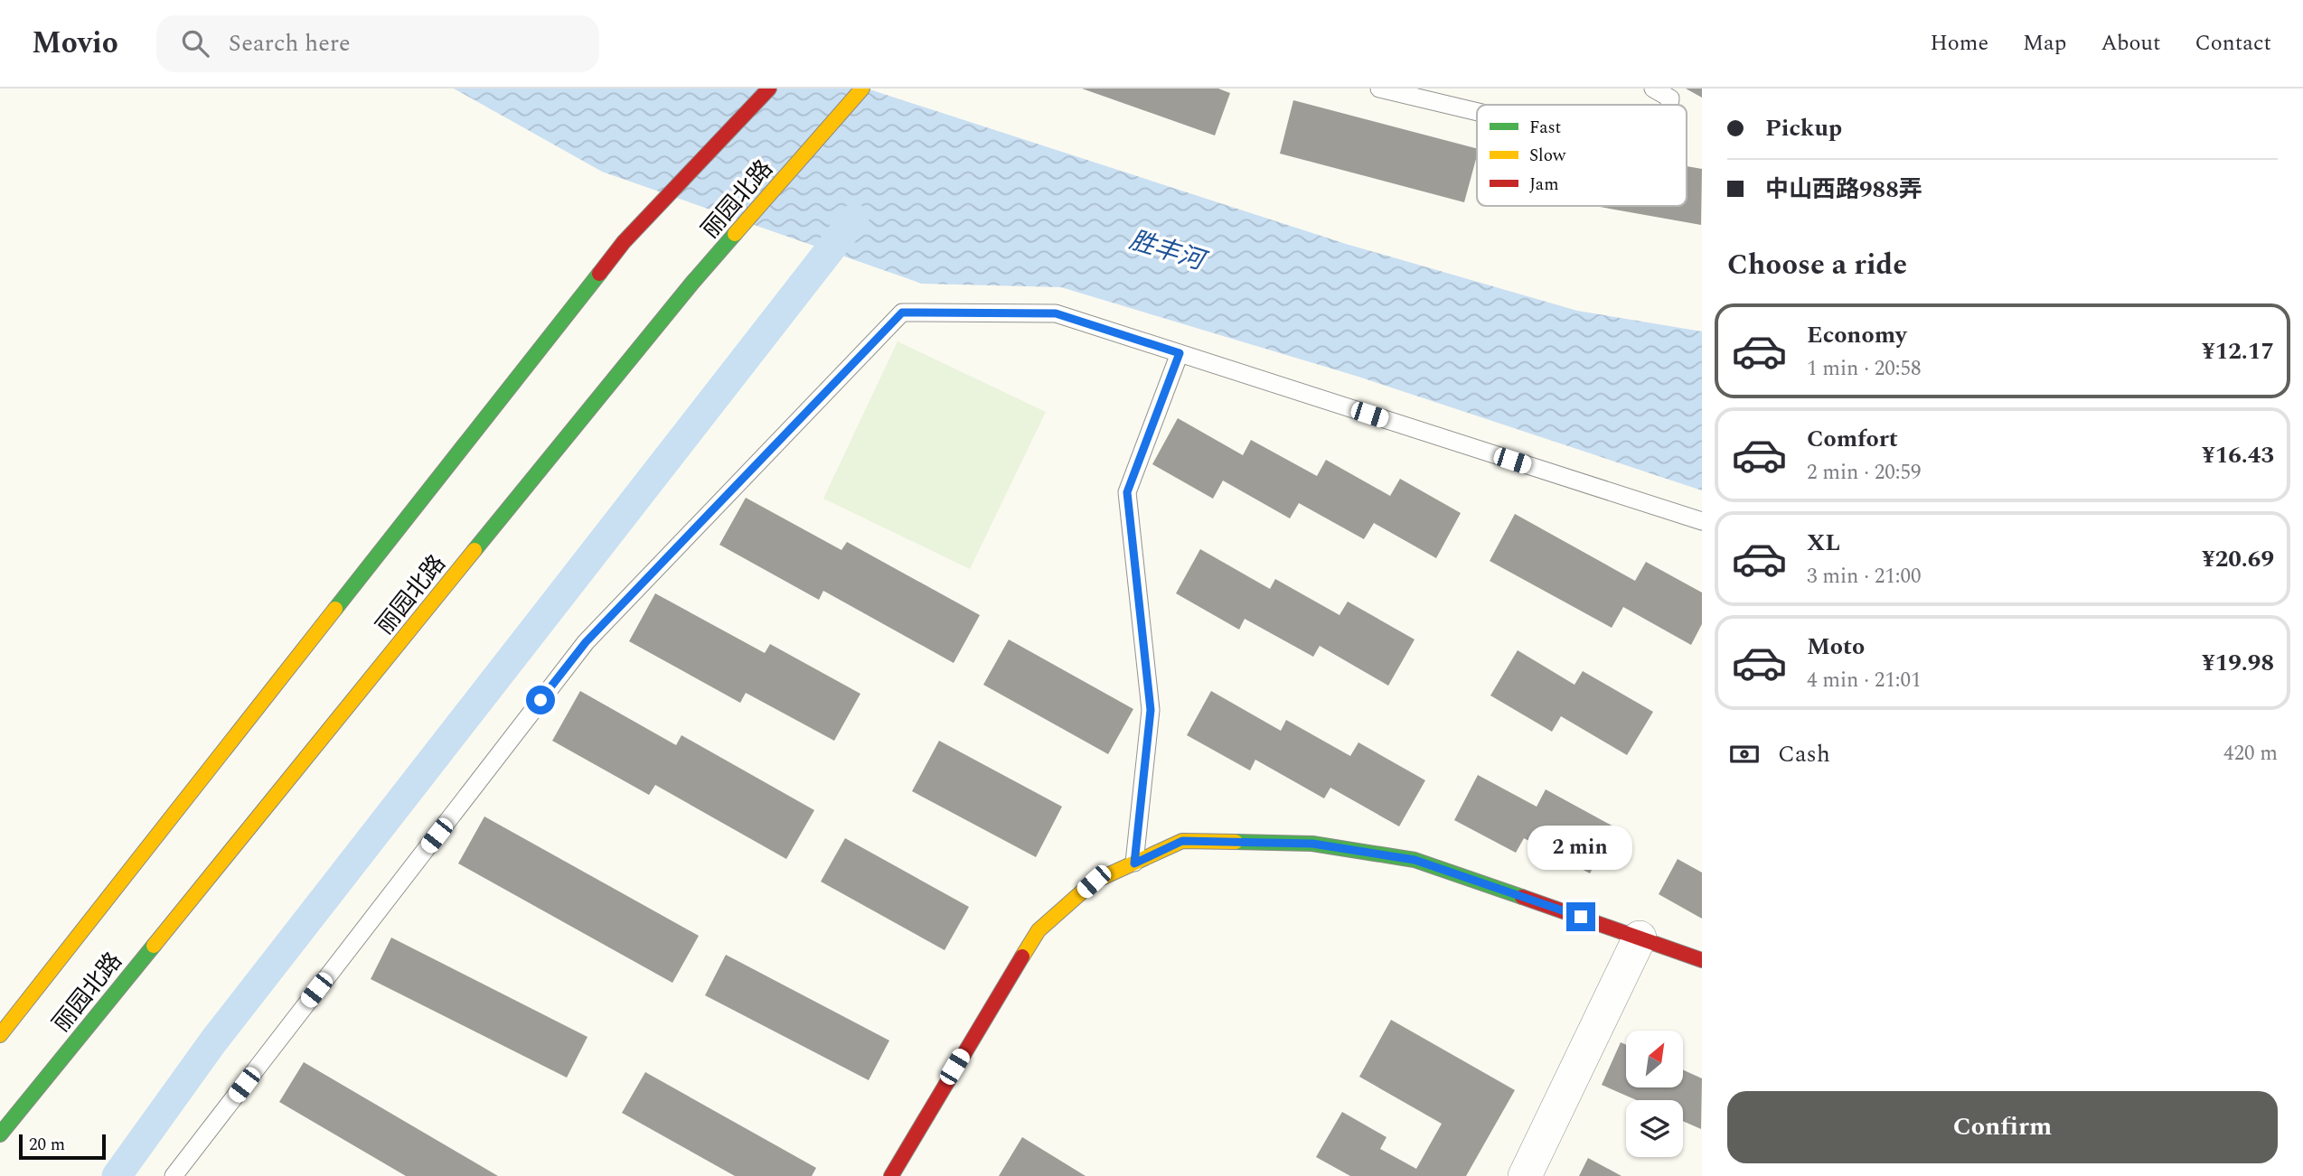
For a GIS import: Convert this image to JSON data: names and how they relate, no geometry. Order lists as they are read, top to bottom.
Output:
{
  "streets": {
    "main road": ["丽园北路"]
  },
  "water": ["胜丰河"],
  "legend": ["Fast", "Slow", "Jam"],
  "scale_bar": "20 m",
  "north": "top right",
  "page": {
    "header": "Movio",
    "search": "Search here",
    "nav": [
      "Home",
      "Map",
      "About",
      "Contact"
    ],
    "banner": ["Pickup", "中山西路988弄"],
    "heading": "Choose a ride",
    "list": [
      {
        "name": "Economy",
        "note": "1 min · 20:58",
        "value": "¥12.17"
      },
      {
        "name": "Comfort",
        "note": "2 min · 20:59",
        "value": "¥16.43"
      },
      {
        "name": "XL",
        "note": "3 min · 21:00",
        "value": "¥20.69"
      },
      {
        "name": "Moto",
        "note": "4 min · 21:01",
        "value": "¥19.98"
      }
    ],
    "pay": ["Cash", "420 m"],
    "bubble": "2 min",
    "buttons": "Confirm",
    "scale": "20 m"
  }
}
